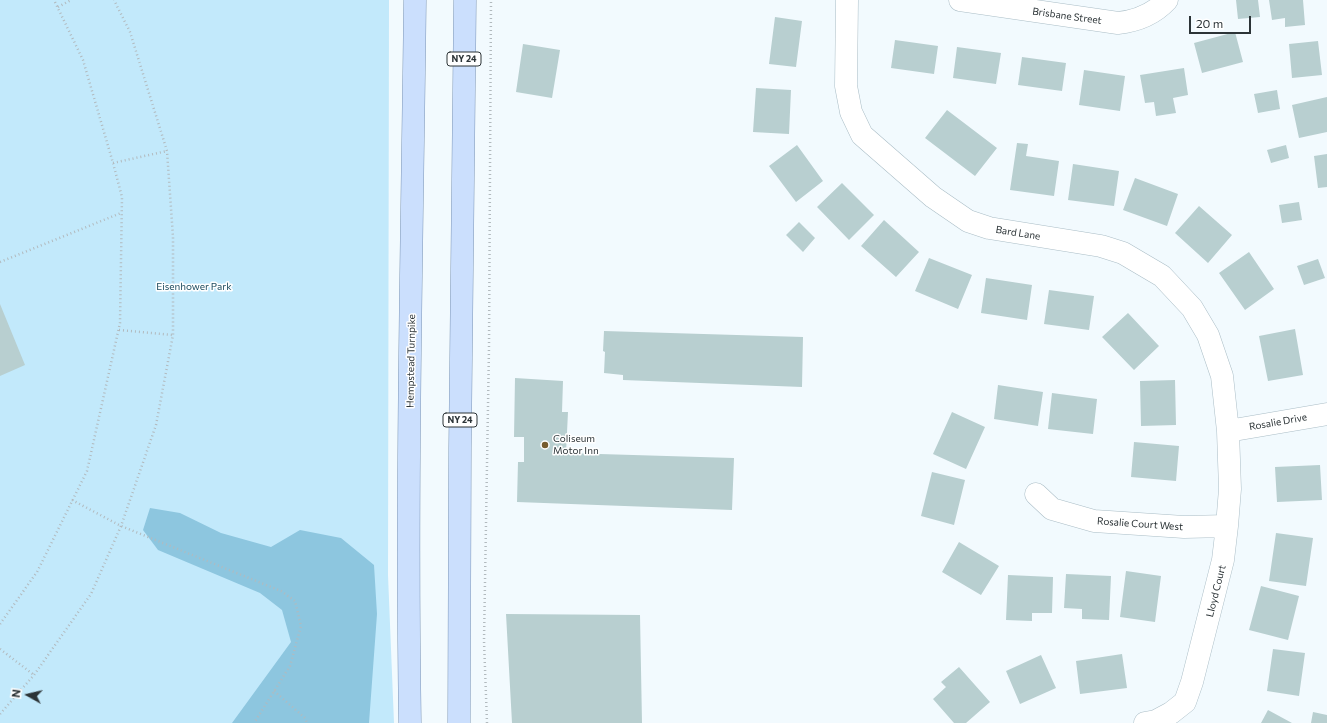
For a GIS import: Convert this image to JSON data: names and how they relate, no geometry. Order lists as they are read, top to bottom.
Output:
{
  "streets": {
    "main road": ["NY 24", "Hempstead Turnpike"],
    "street": [
      "Brisbane Street",
      "Bard Lane",
      "Rosalie Drive",
      "Rosalie Court West",
      "Lloyd Court"
    ]
  },
  "crossings": [
    ["Bard Lane", "Rosalie Drive"],
    ["Bard Lane", "Lloyd Court"],
    ["Rosalie Drive", "Lloyd Court"],
    ["Rosalie Court West", "Lloyd Court"]
  ],
  "parks": ["Eisenhower Park"],
  "places": ["Coliseum Motor Inn"],
  "scale_bar": "20 m",
  "north": "left"
}
